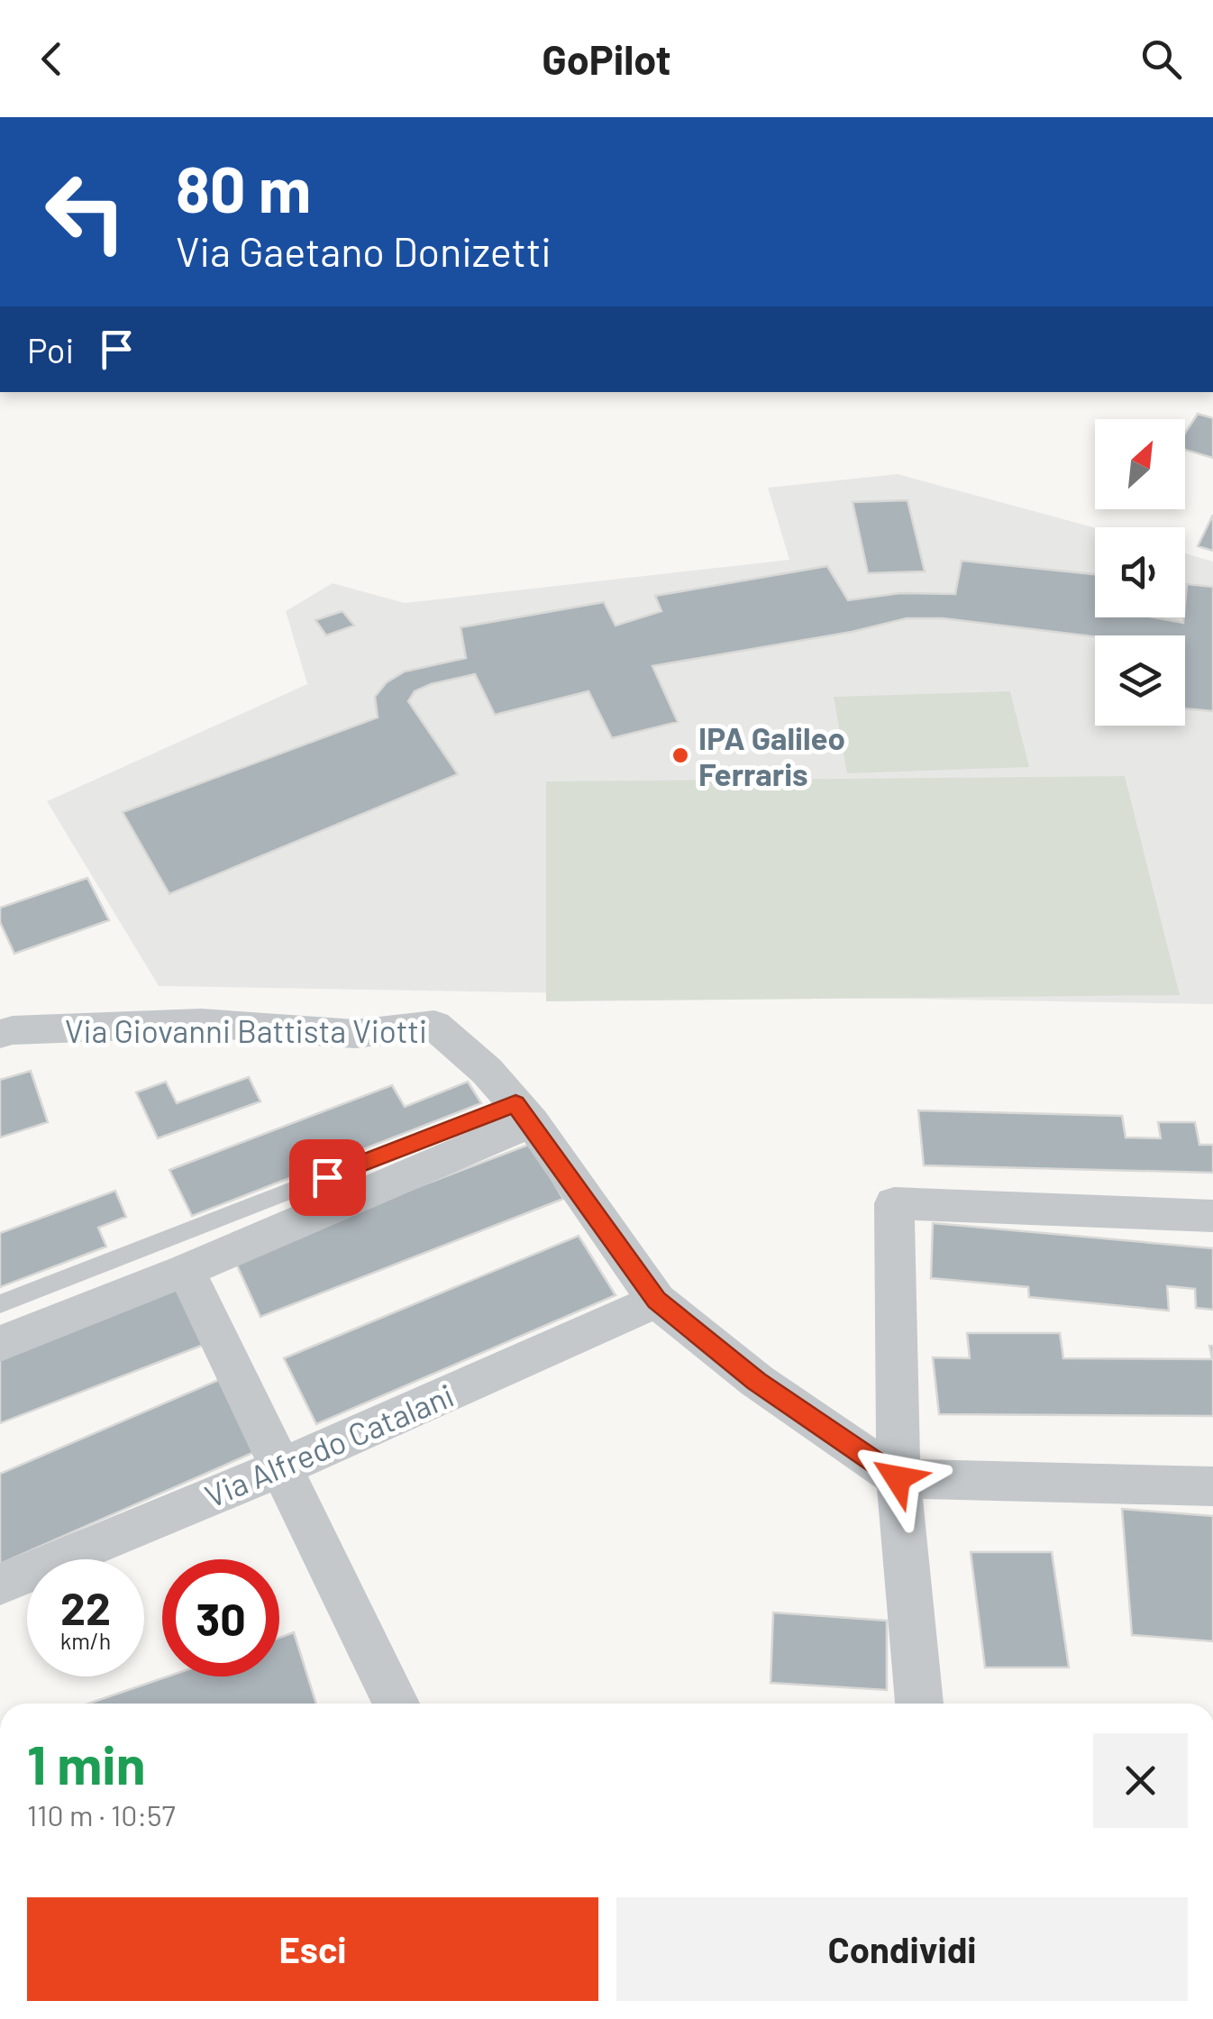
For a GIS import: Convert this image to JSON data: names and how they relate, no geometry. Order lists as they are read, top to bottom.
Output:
{
  "streets": {
    "street": ["Via Giovanni Battista Viotti", "Via Alfredo Catalani"]
  },
  "crossings": [
    ["Via Giovanni Battista Viotti", "Via Alfredo Catalani"]
  ],
  "places": ["IPA Galileo Ferraris"],
  "north": "top right",
  "page": {
    "header": "GoPilot",
    "turn": ["80 m", "Via Gaetano Donizetti"],
    "then": "Poi",
    "speed": "22 km/h",
    "limit": "30",
    "heading": ["1 min", "110 m · 10:57"],
    "buttons": ["Esci", "Condividi"]
  }
}
